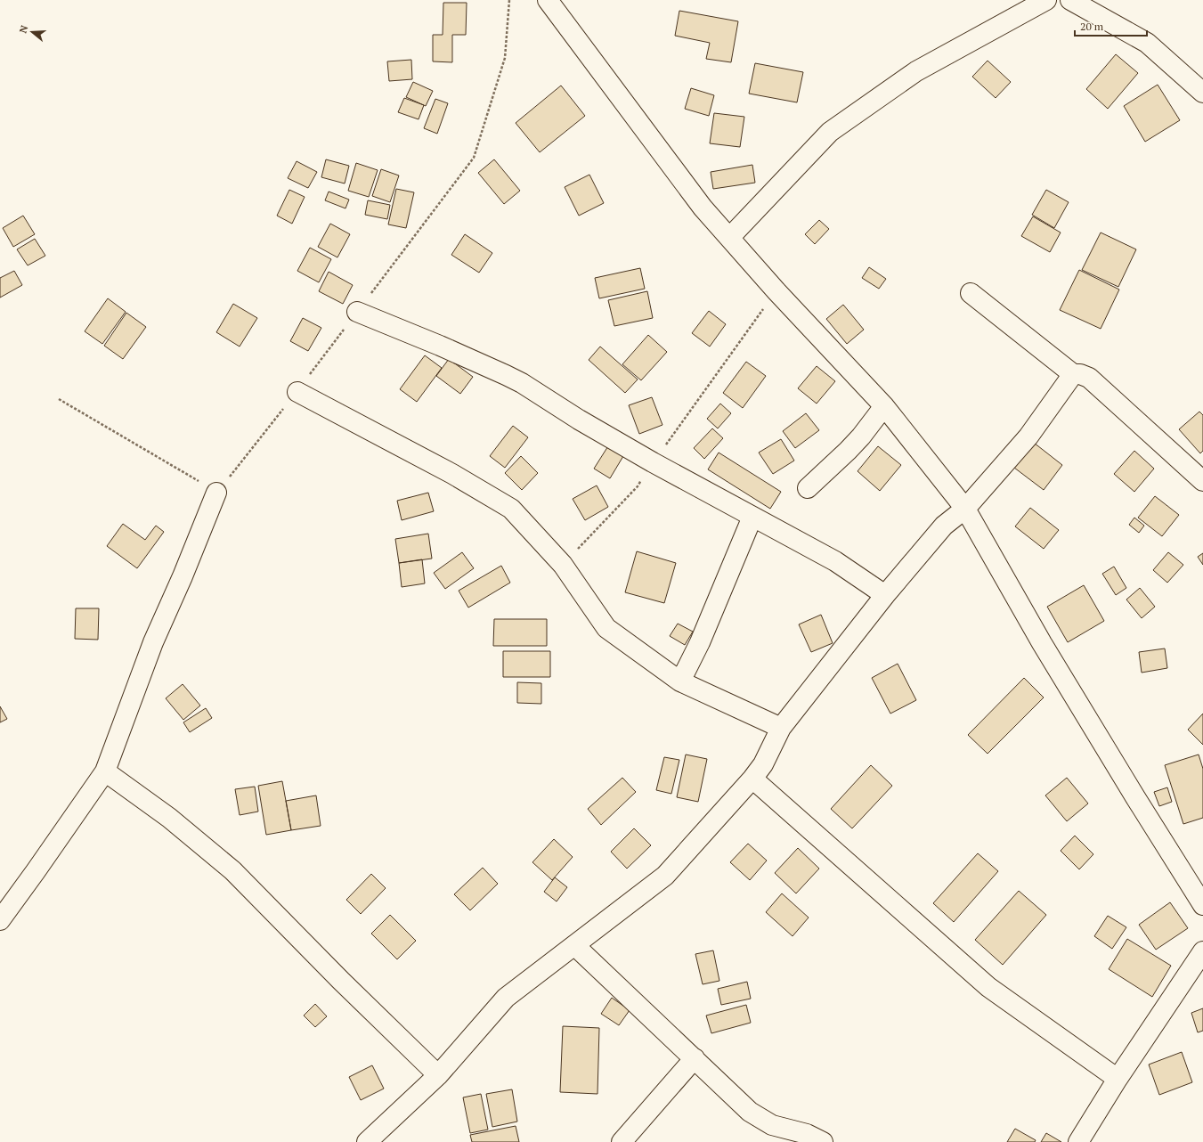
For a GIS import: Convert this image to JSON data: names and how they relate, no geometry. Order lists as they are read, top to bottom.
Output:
{
  "scale_bar": "20 m",
  "north": "left"
}
